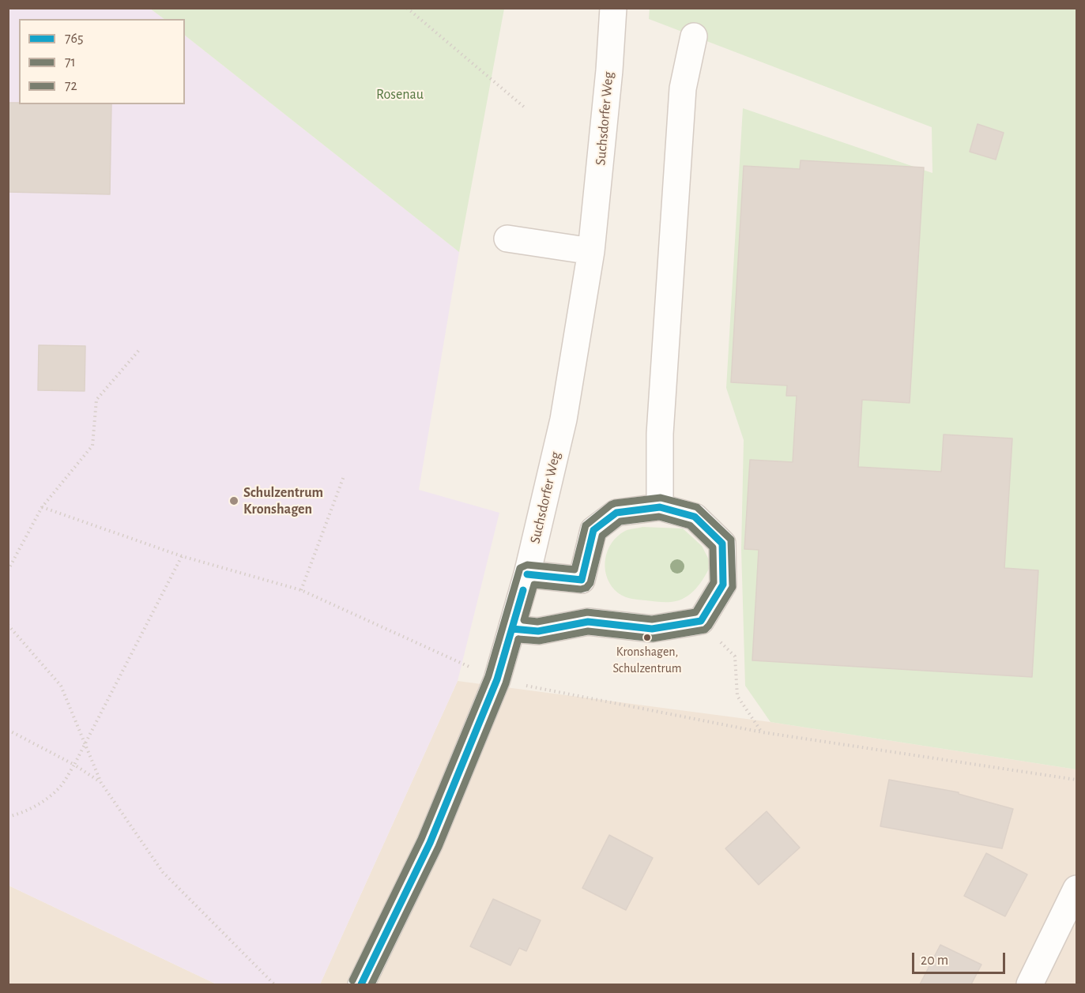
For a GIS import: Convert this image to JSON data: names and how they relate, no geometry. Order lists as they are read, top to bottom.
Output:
{
  "streets": {
    "street": ["Suchsdorfer Weg"]
  },
  "parks": ["Rosenau"],
  "places": ["Schulzentrum Kronshagen", "Kronshagen, Schulzentrum"],
  "lines": ["transit line 72", "transit line 765", "transit line 71"],
  "legend": ["765", "71", "72"],
  "scale_bar": "20 m"
}
